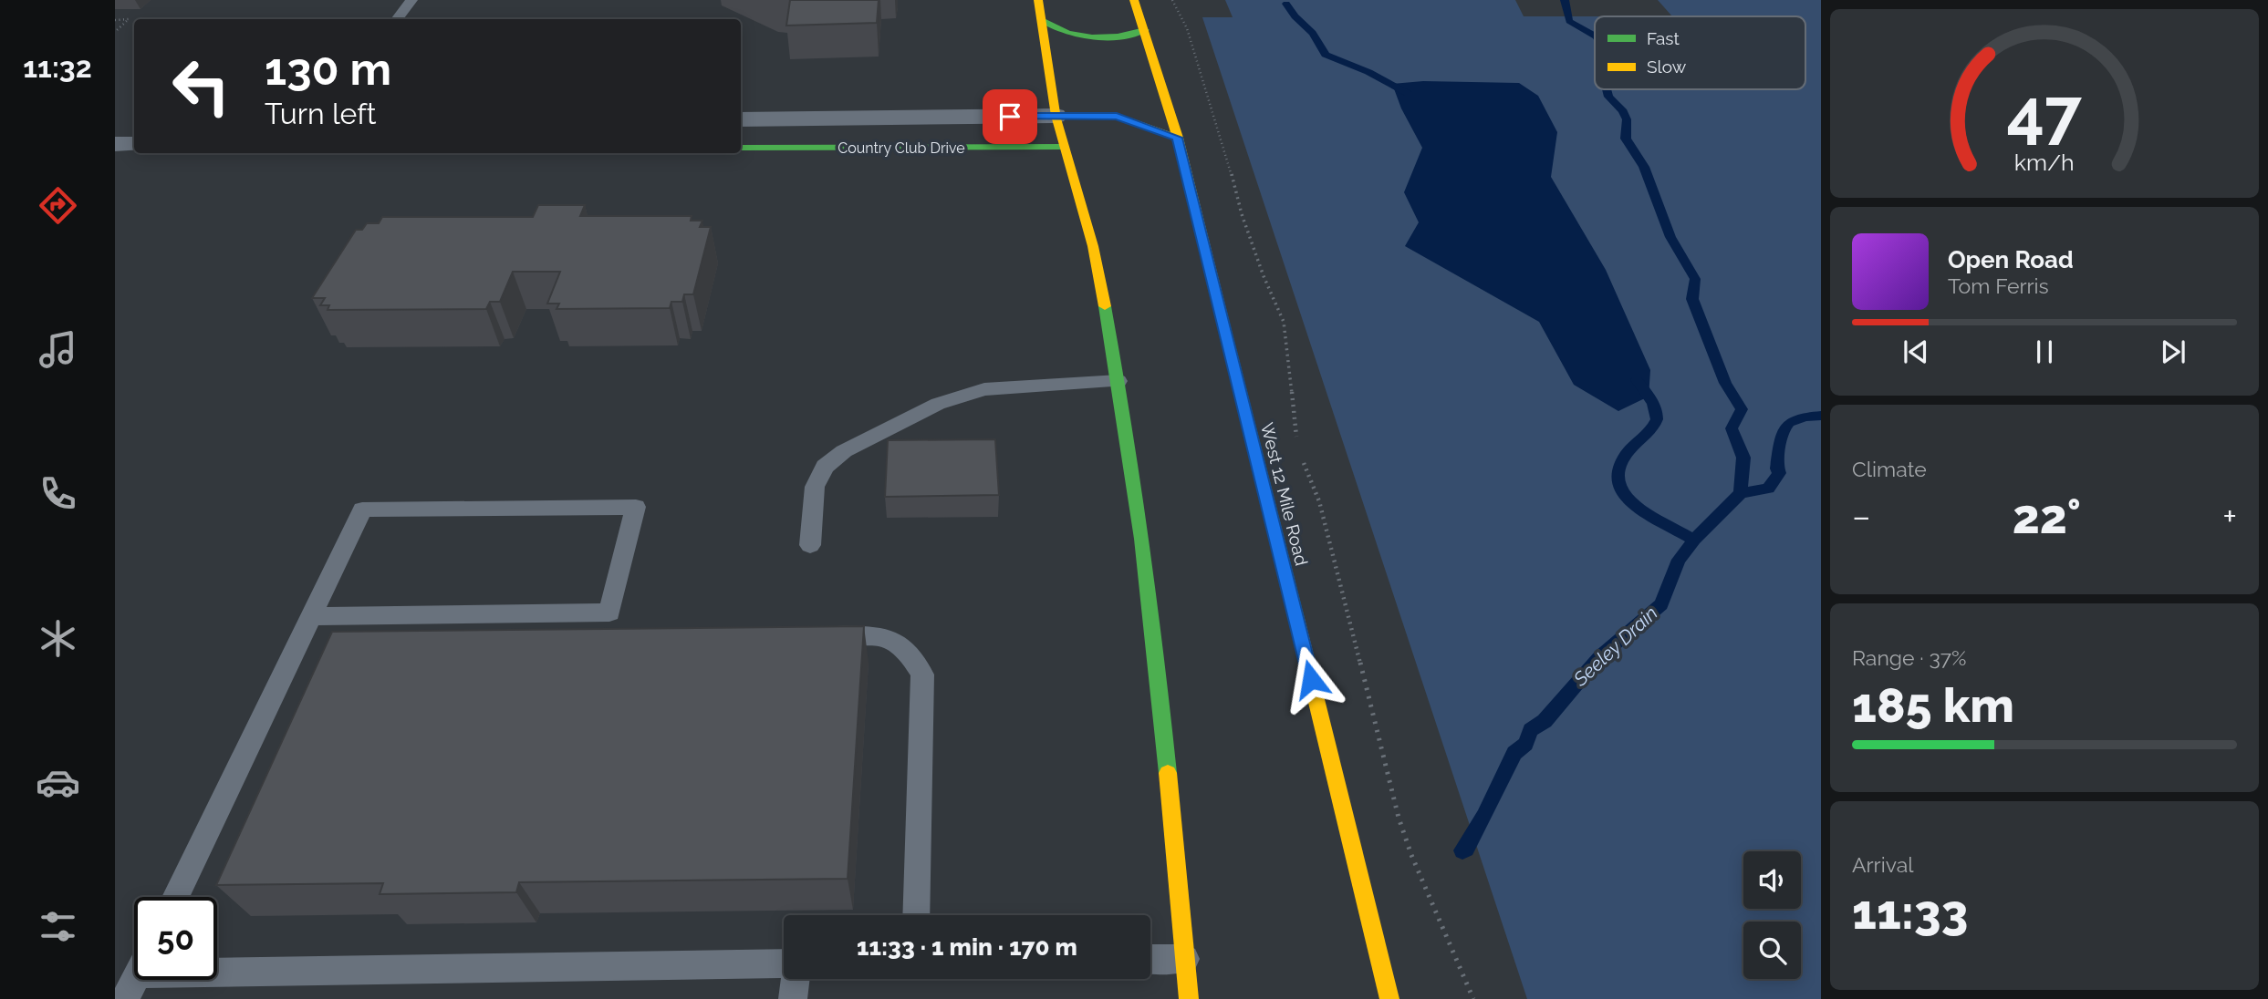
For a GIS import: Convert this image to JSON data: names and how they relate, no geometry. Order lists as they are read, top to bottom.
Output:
{
  "streets": {
    "main road": ["Country Club Drive", "West 12 Mile Road"]
  },
  "water": ["Seeley Drain"],
  "legend": ["Fast", "Slow"],
  "page": {
    "tabs": "11:32",
    "turn": ["130 m", "Turn left"],
    "song": ["Open Road", "Tom Ferris"],
    "tile": [
      "Climate",
      ["Range · 37%", "185 km"],
      ["Arrival", "11:33"]
    ],
    "heat": ["−", "22°", "+"],
    "limit": "50",
    "trip": "11:33 · 1 min · 170 m",
    "gauge": ["47", "km/h"]
  }
}
